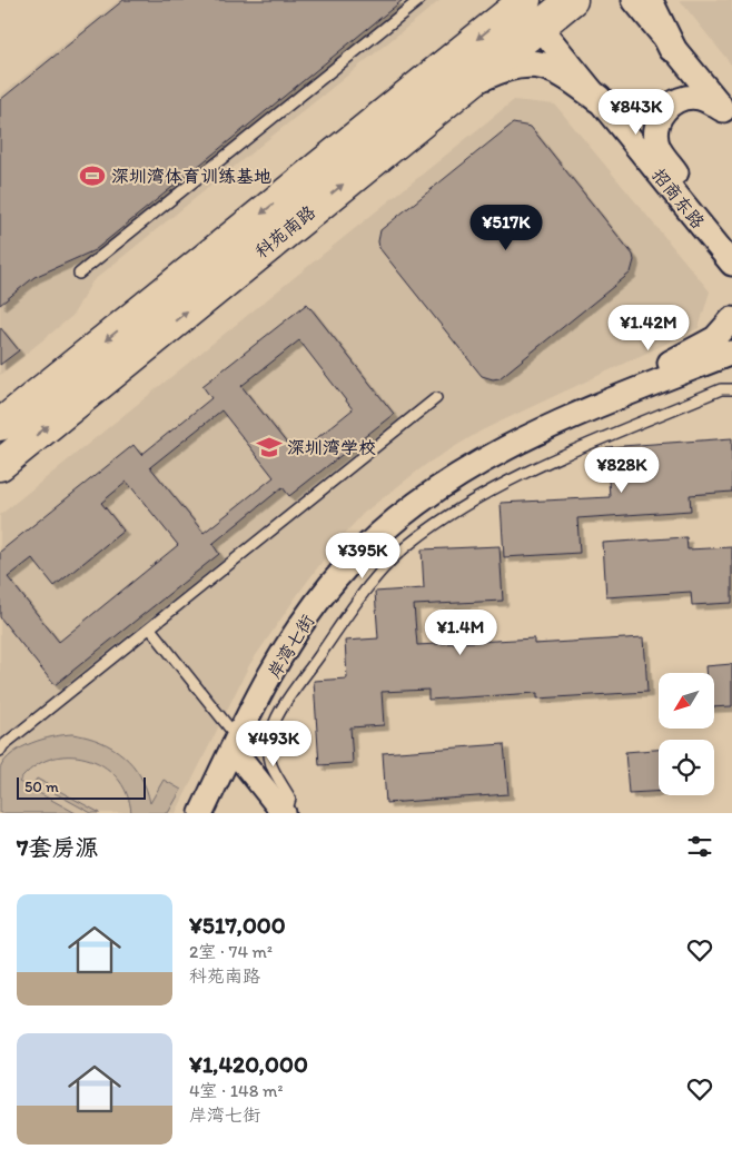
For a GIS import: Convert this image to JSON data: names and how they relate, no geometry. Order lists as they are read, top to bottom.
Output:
{
  "streets": {
    "main road": ["科苑南路"],
    "street": ["招商东路", "岸湾七街"]
  },
  "crossings": [
    ["招商东路", "科苑南路"]
  ],
  "places": {
    "sports": ["深圳湾体育训练基地"],
    "school or university": ["深圳湾学校"]
  },
  "scale_bar": "50 m",
  "north": "bottom left",
  "page": {
    "price": [
      "¥843K",
      "¥517K",
      "¥1.42M",
      "¥828K",
      "¥395K",
      "¥1.4M",
      "¥493K"
    ],
    "scale": "50 m",
    "heading": "7套房源",
    "list": [
      {
        "name": "¥517,000",
        "note": "2室 · 74 m² · 科苑南路"
      },
      {
        "name": "¥1,420,000",
        "note": "4室 · 148 m² · 岸湾七街"
      }
    ]
  }
}
